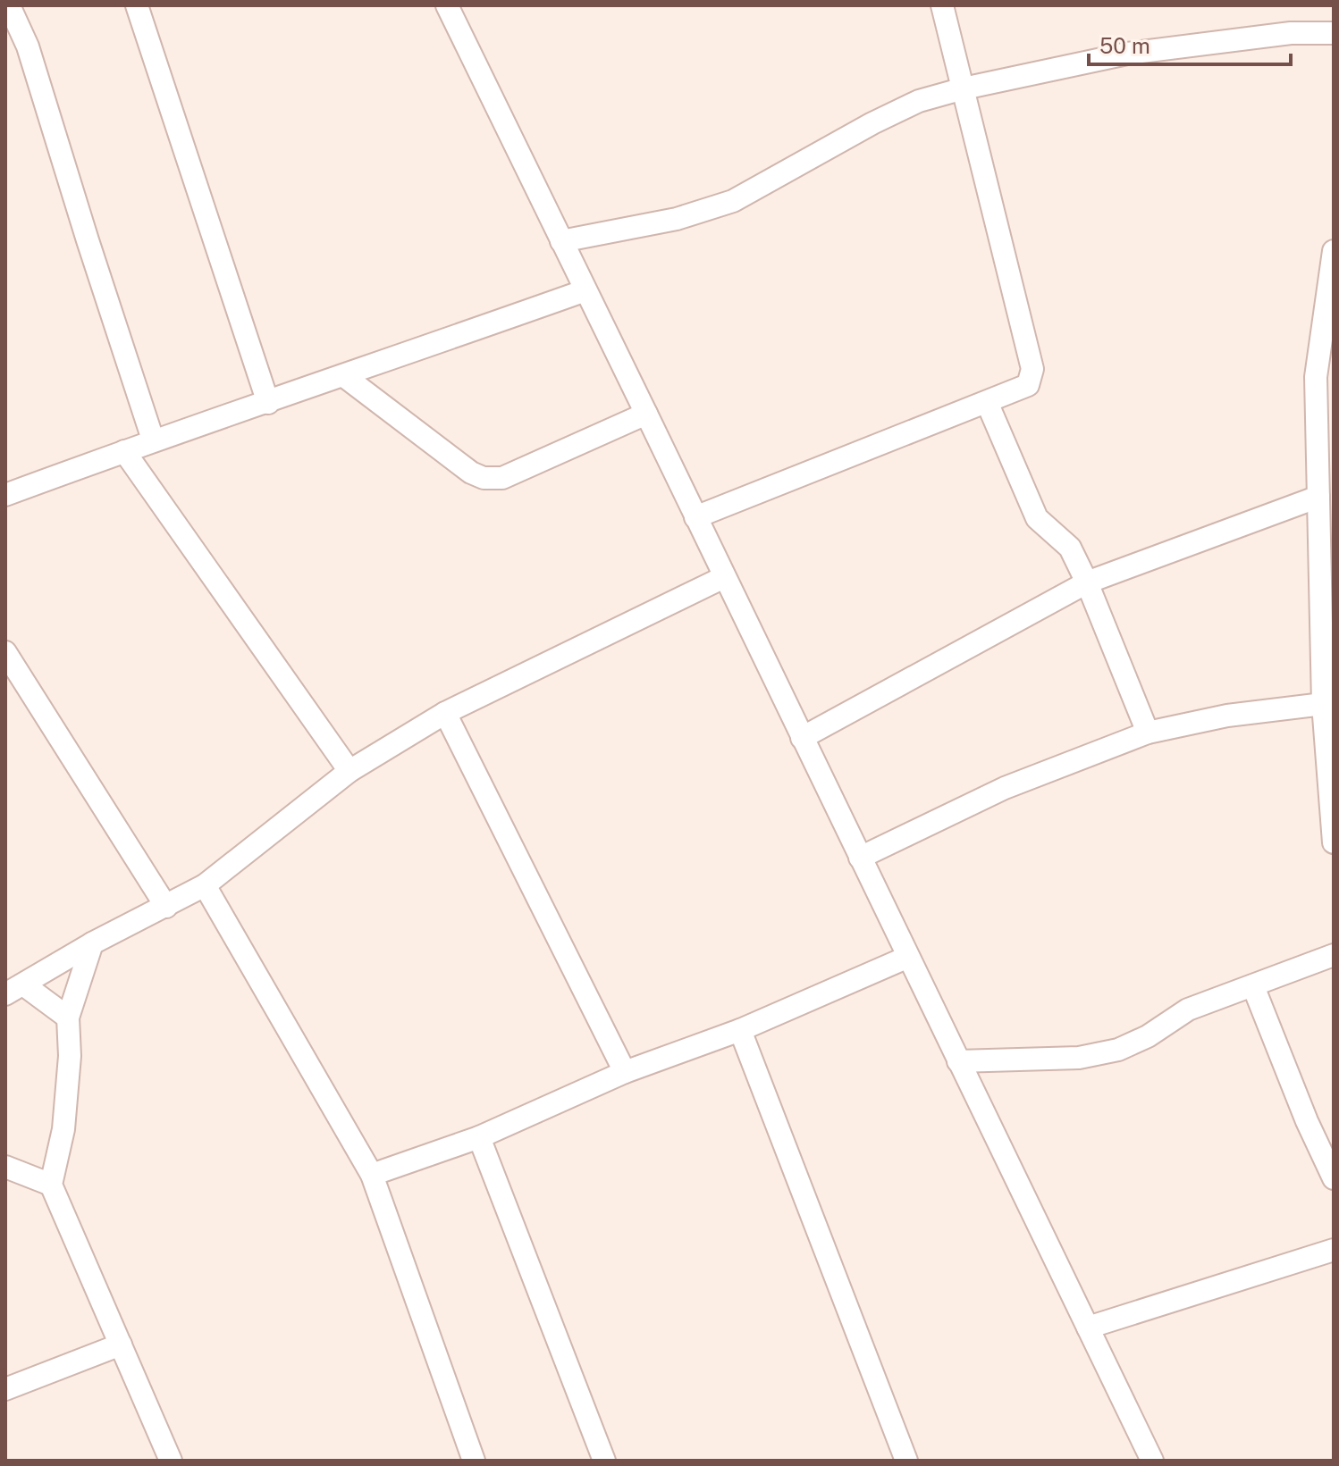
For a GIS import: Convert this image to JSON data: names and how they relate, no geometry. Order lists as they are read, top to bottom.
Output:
{
  "scale_bar": "50 m"
}
